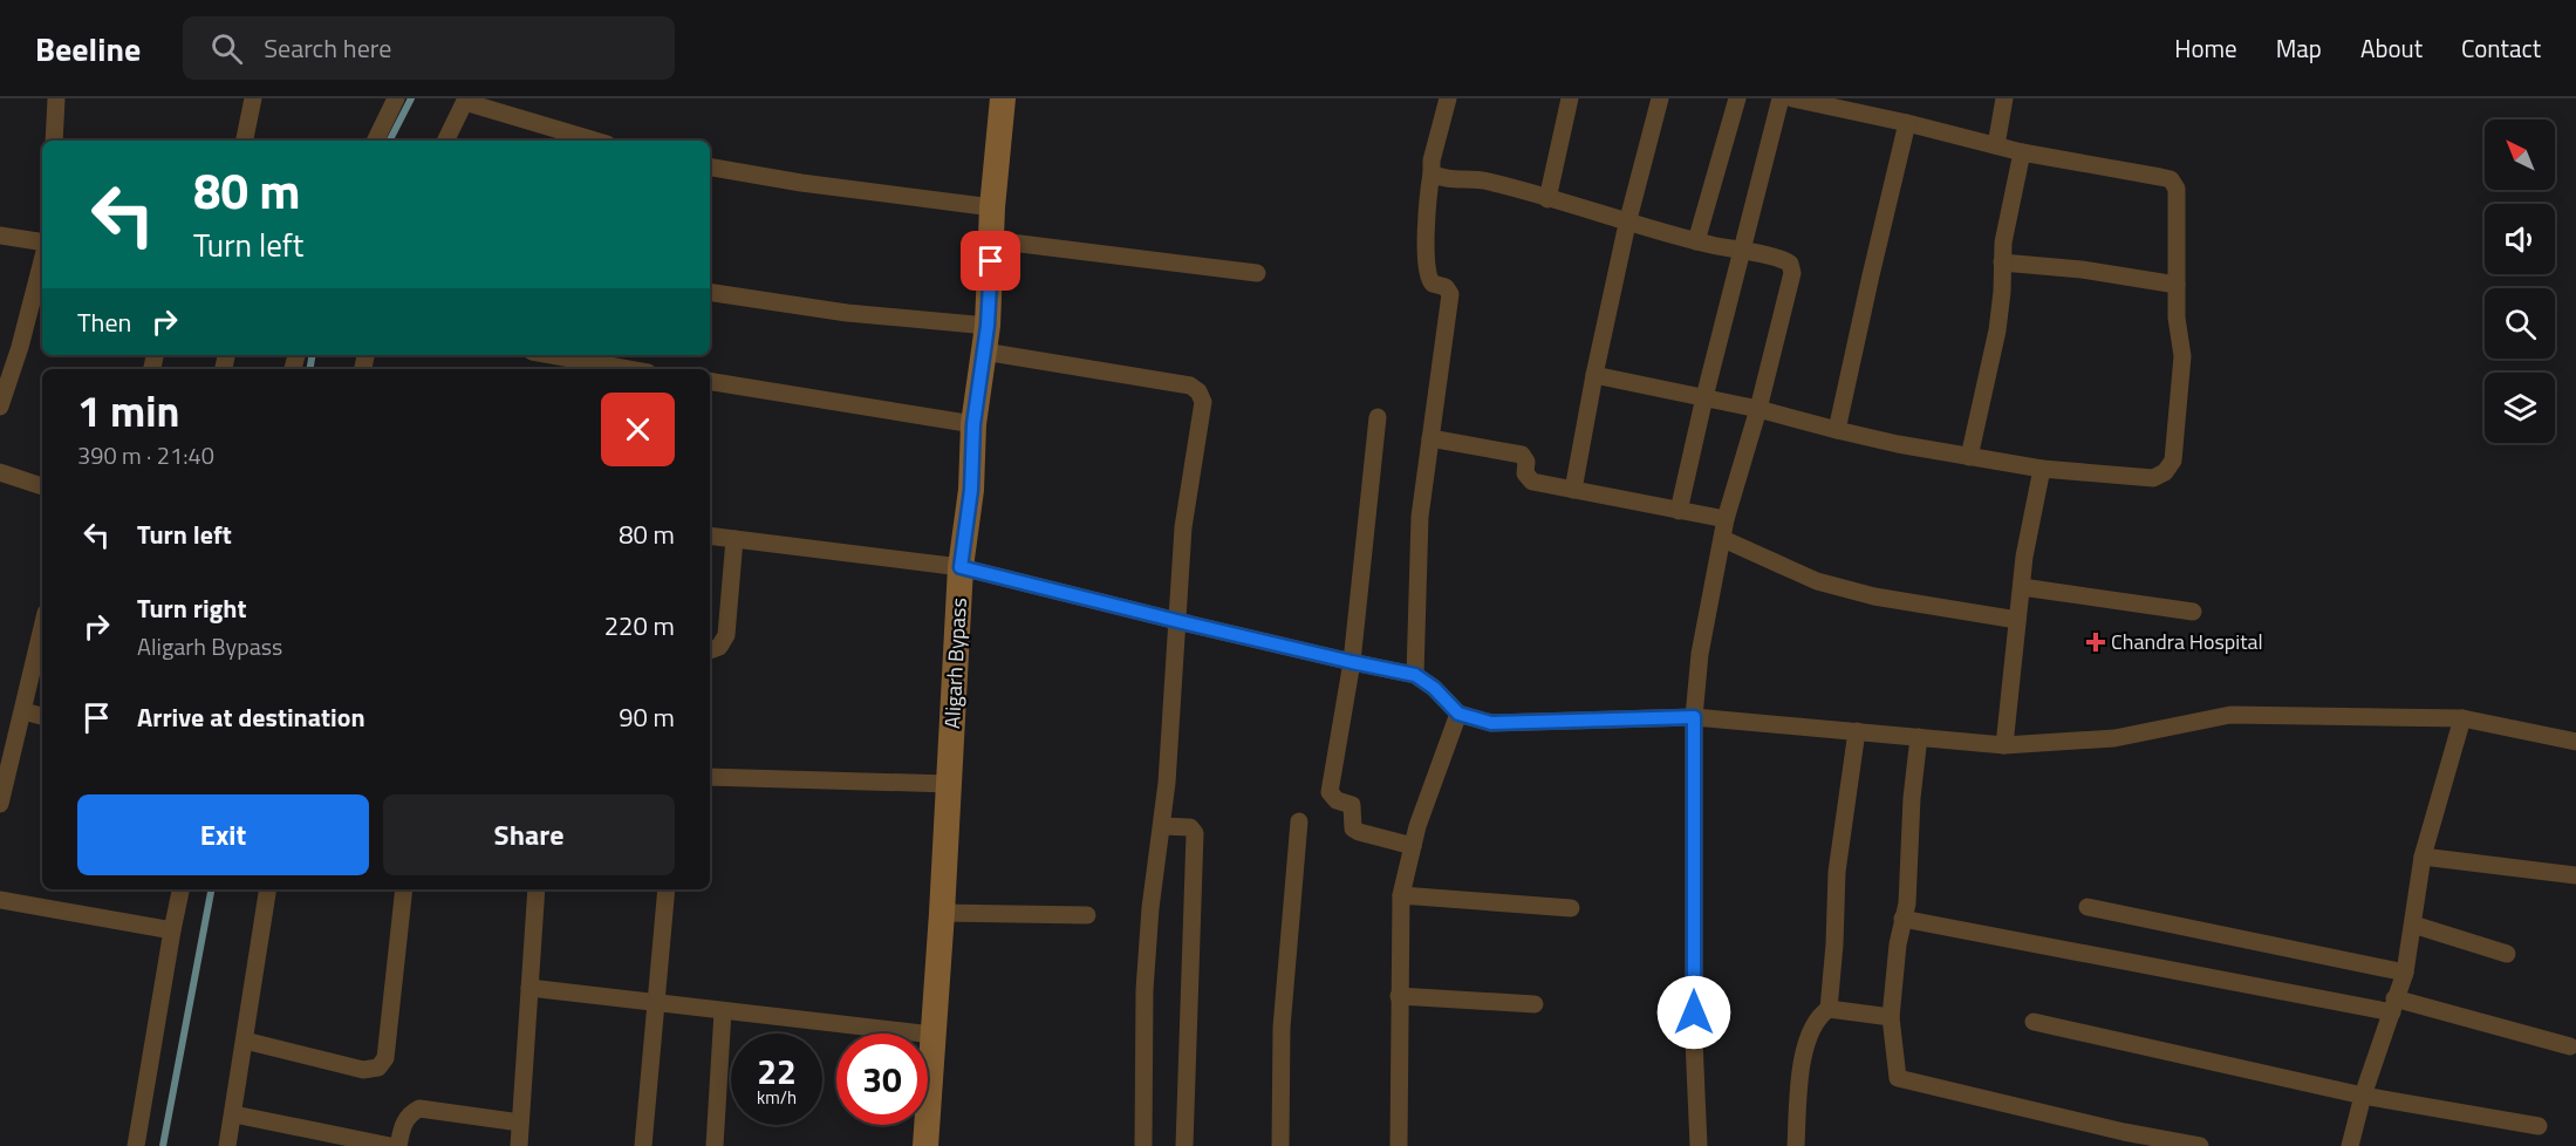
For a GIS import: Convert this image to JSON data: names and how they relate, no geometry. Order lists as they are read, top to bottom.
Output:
{
  "streets": {
    "main road": ["Aligarh Bypass"]
  },
  "places": {
    "health": ["Chandra Hospital"]
  },
  "north": "top left",
  "page": {
    "header": "Beeline",
    "search": "Search here",
    "nav": [
      "Home",
      "Map",
      "About",
      "Contact"
    ],
    "turn": ["80 m", "Turn left"],
    "then": "Then",
    "heading": ["1 min", "390 m · 21:40"],
    "list": [
      {
        "name": "Turn left",
        "value": "80 m"
      },
      {
        "name": "Turn right",
        "note": "Aligarh Bypass",
        "value": "220 m"
      },
      {
        "name": "Arrive at destination",
        "value": "90 m"
      }
    ],
    "buttons": ["Exit", "Share"],
    "speed": "22 km/h",
    "limit": "30"
  }
}
